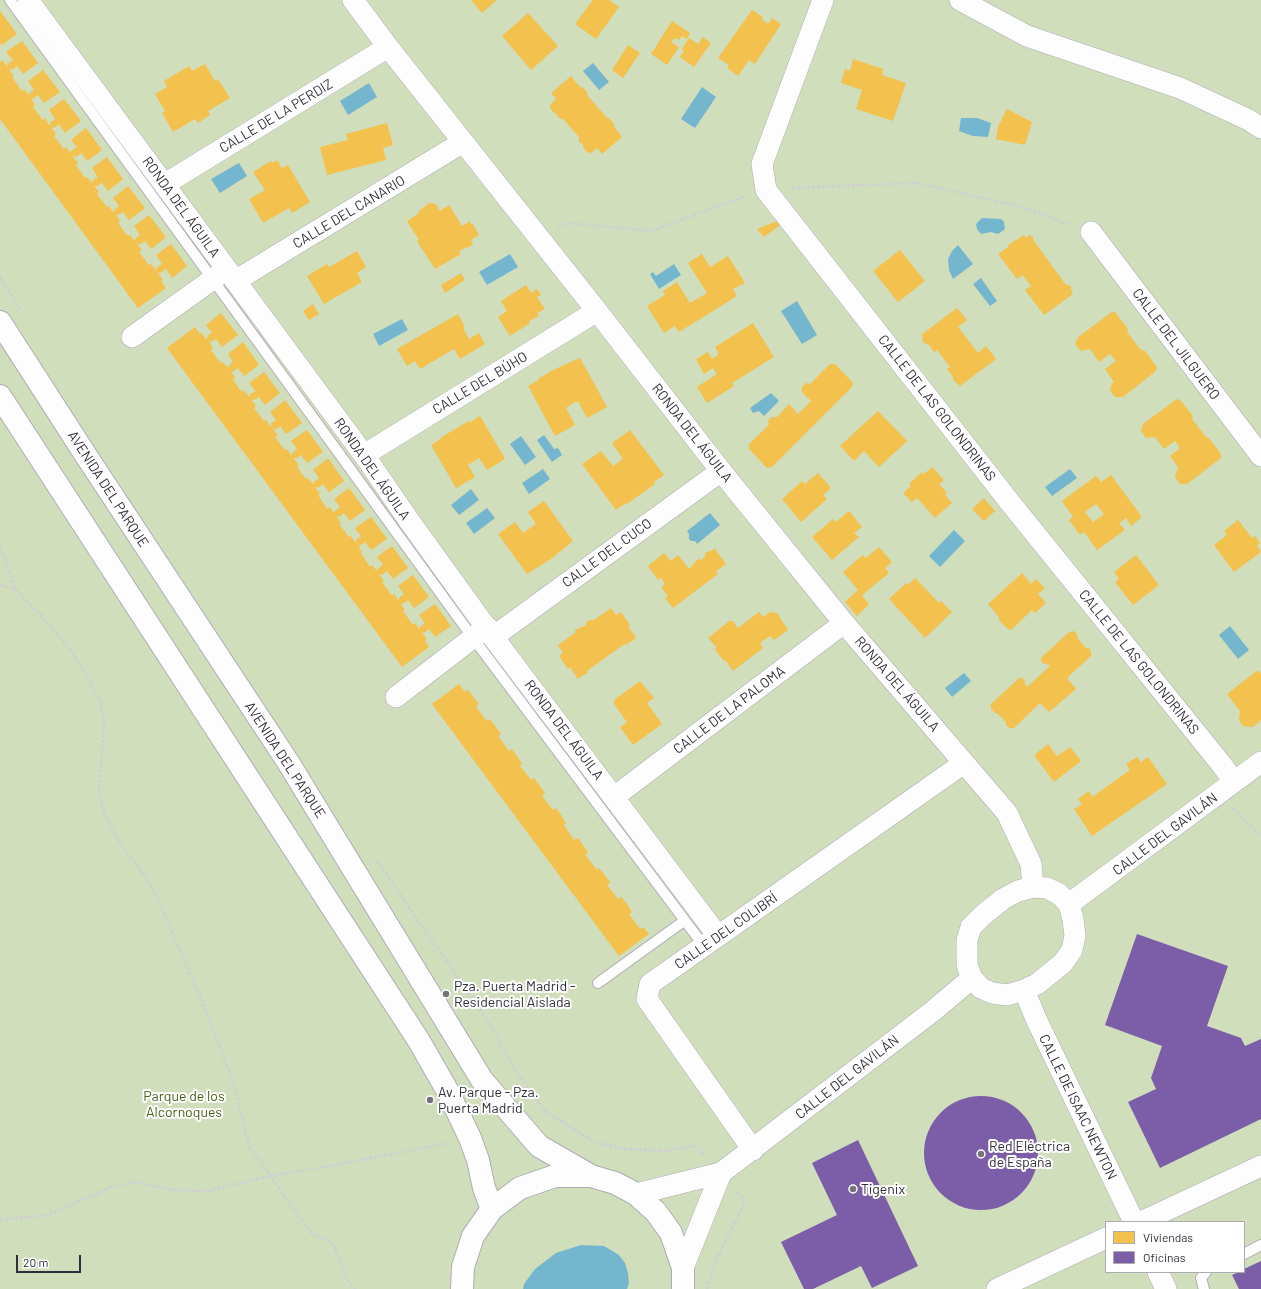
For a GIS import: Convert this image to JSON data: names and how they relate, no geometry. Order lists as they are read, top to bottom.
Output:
{
  "streets": {
    "street": [
      "CALLE DE LA PERDIZ",
      "RONDA DEL ÁGUILA",
      "CALLE DEL CANARIO",
      "CALLE DEL JILGUERO",
      "CALLE DEL BÚHO",
      "CALLE DE LAS GOLONDRINAS",
      "AVENIDA DEL PARQUE",
      "CALLE DEL CUCO",
      "CALLE DE LA PALOMA",
      "CALLE DEL GAVILÁN",
      "CALLE DEL COLIBRÍ",
      "CALLE DE ISAAC NEWTON"
    ]
  },
  "crossings": [
    ["CALLE DE LA PERDIZ", "RONDA DEL ÁGUILA"],
    ["RONDA DEL ÁGUILA", "CALLE DEL CANARIO"],
    ["RONDA DEL ÁGUILA", "CALLE DEL BÚHO"],
    ["RONDA DEL ÁGUILA", "CALLE DEL CUCO"],
    ["RONDA DEL ÁGUILA", "CALLE DE LA PALOMA"],
    ["RONDA DEL ÁGUILA", "CALLE DEL GAVILÁN"],
    ["RONDA DEL ÁGUILA", "CALLE DEL COLIBRÍ"],
    ["RONDA DEL ÁGUILA", "CALLE DE ISAAC NEWTON"],
    ["CALLE DE LAS GOLONDRINAS", "CALLE DEL GAVILÁN"],
    ["CALLE DEL GAVILÁN", "CALLE DEL COLIBRÍ"],
    ["CALLE DEL GAVILÁN", "CALLE DE ISAAC NEWTON"]
  ],
  "parks": ["Parque de los Alcornoques"],
  "places": [
    "Pza. Puerta Madrid - Residencial Aislada",
    "Av. Parque - Pza. Puerta Madrid",
    "Red Eléctrica de España",
    "Tigenix"
  ],
  "legend": ["Viviendas", "Oficinas"],
  "scale_bar": "20 m"
}
